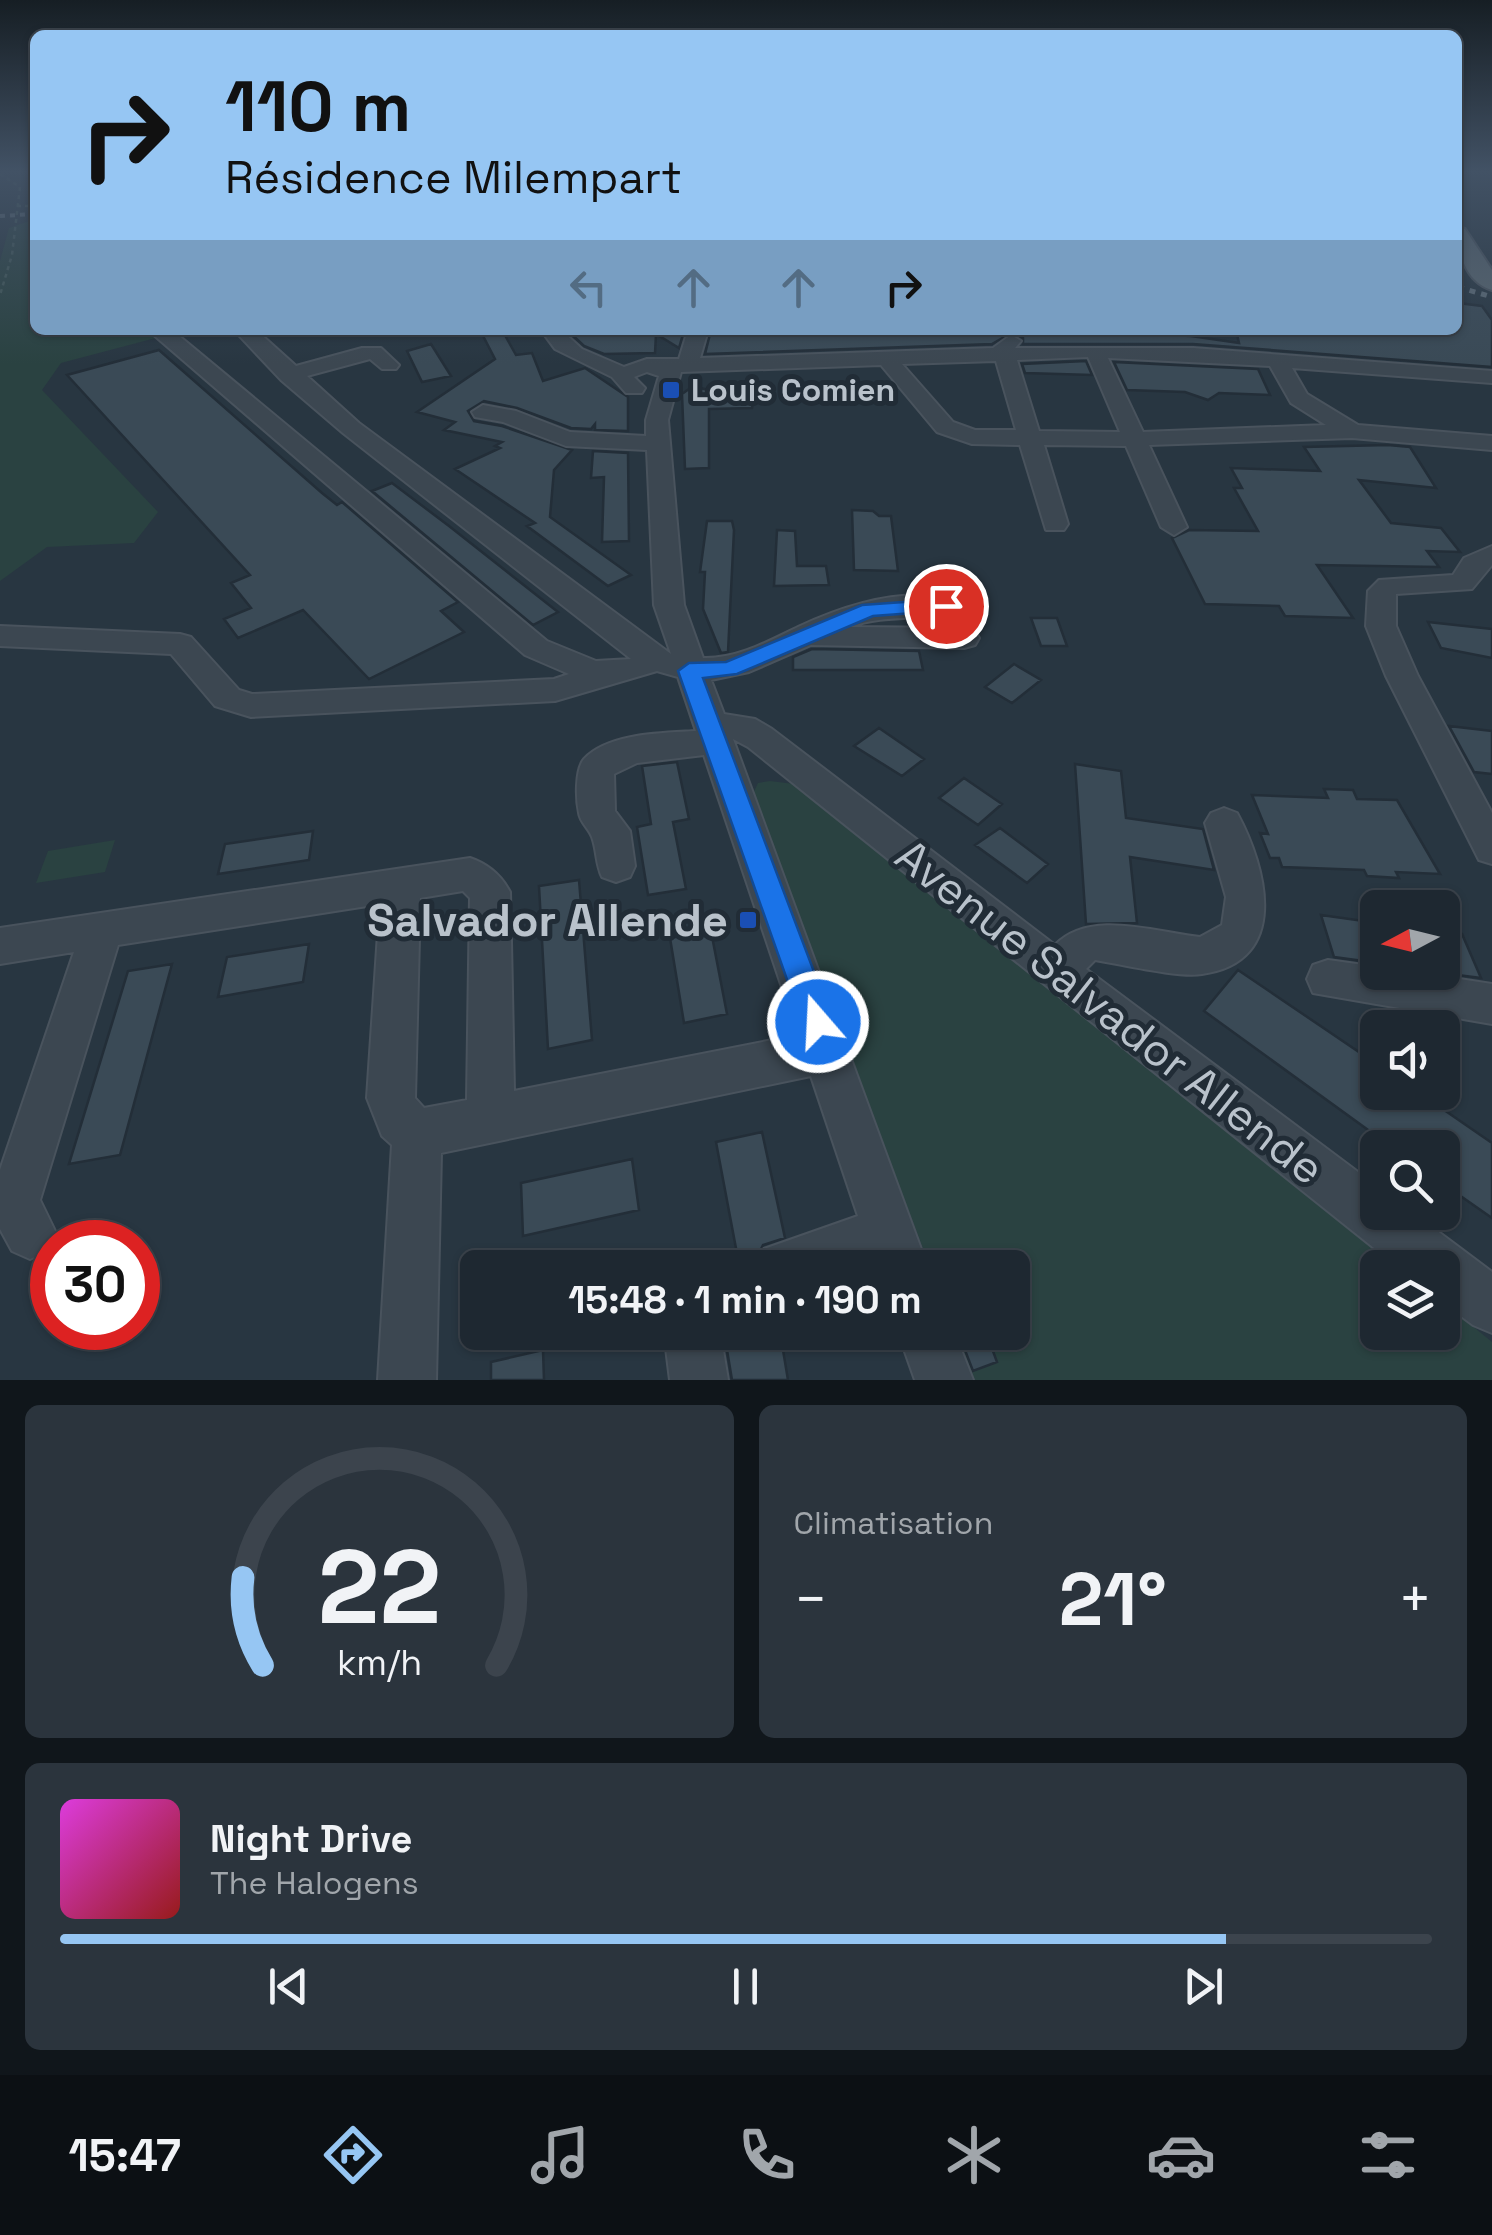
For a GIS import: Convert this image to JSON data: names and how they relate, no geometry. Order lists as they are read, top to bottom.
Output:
{
  "streets": {
    "street": ["Avenue Salvador Allende"]
  },
  "places": {
    "transit": ["Louis Comien", "Salvador Allende"]
  },
  "north": "left",
  "page": {
    "turn": ["110 m", "Résidence Milempart"],
    "limit": "30",
    "trip": "15:48 · 1 min · 190 m",
    "tile": "Climatisation",
    "heat": ["−", "21°", "+"],
    "song": ["Night Drive", "The Halogens"],
    "tabs": "15:47",
    "gauge": ["22", "km/h"]
  }
}
